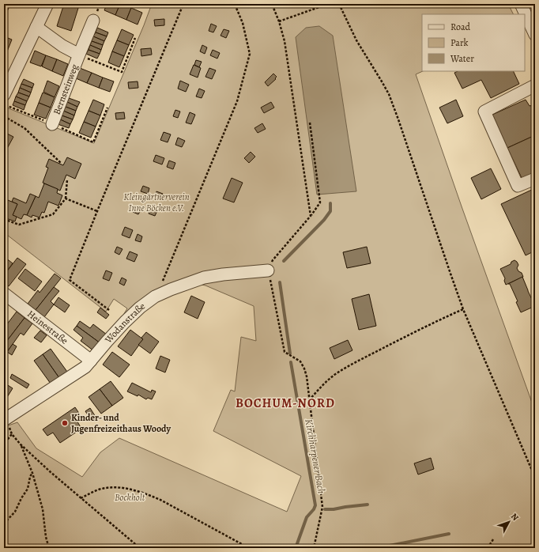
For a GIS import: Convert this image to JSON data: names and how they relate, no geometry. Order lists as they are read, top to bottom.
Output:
{
  "streets": {
    "street": ["Bernsteinweg", "Wodanstraße", "Heinestraße"]
  },
  "crossings": [
    ["Wodanstraße", "Heinestraße"]
  ],
  "districts": ["BOCHUM-NORD"],
  "water": ["Kirchharpener Bach"],
  "parks": ["Kleingärtnerverein Inne Böcken e.V.", "Bockholt"],
  "places": ["Kinder- und Jugenfreizeithaus Woody"],
  "legend": ["Road", "Park", "Water"],
  "north": "top right"
}
